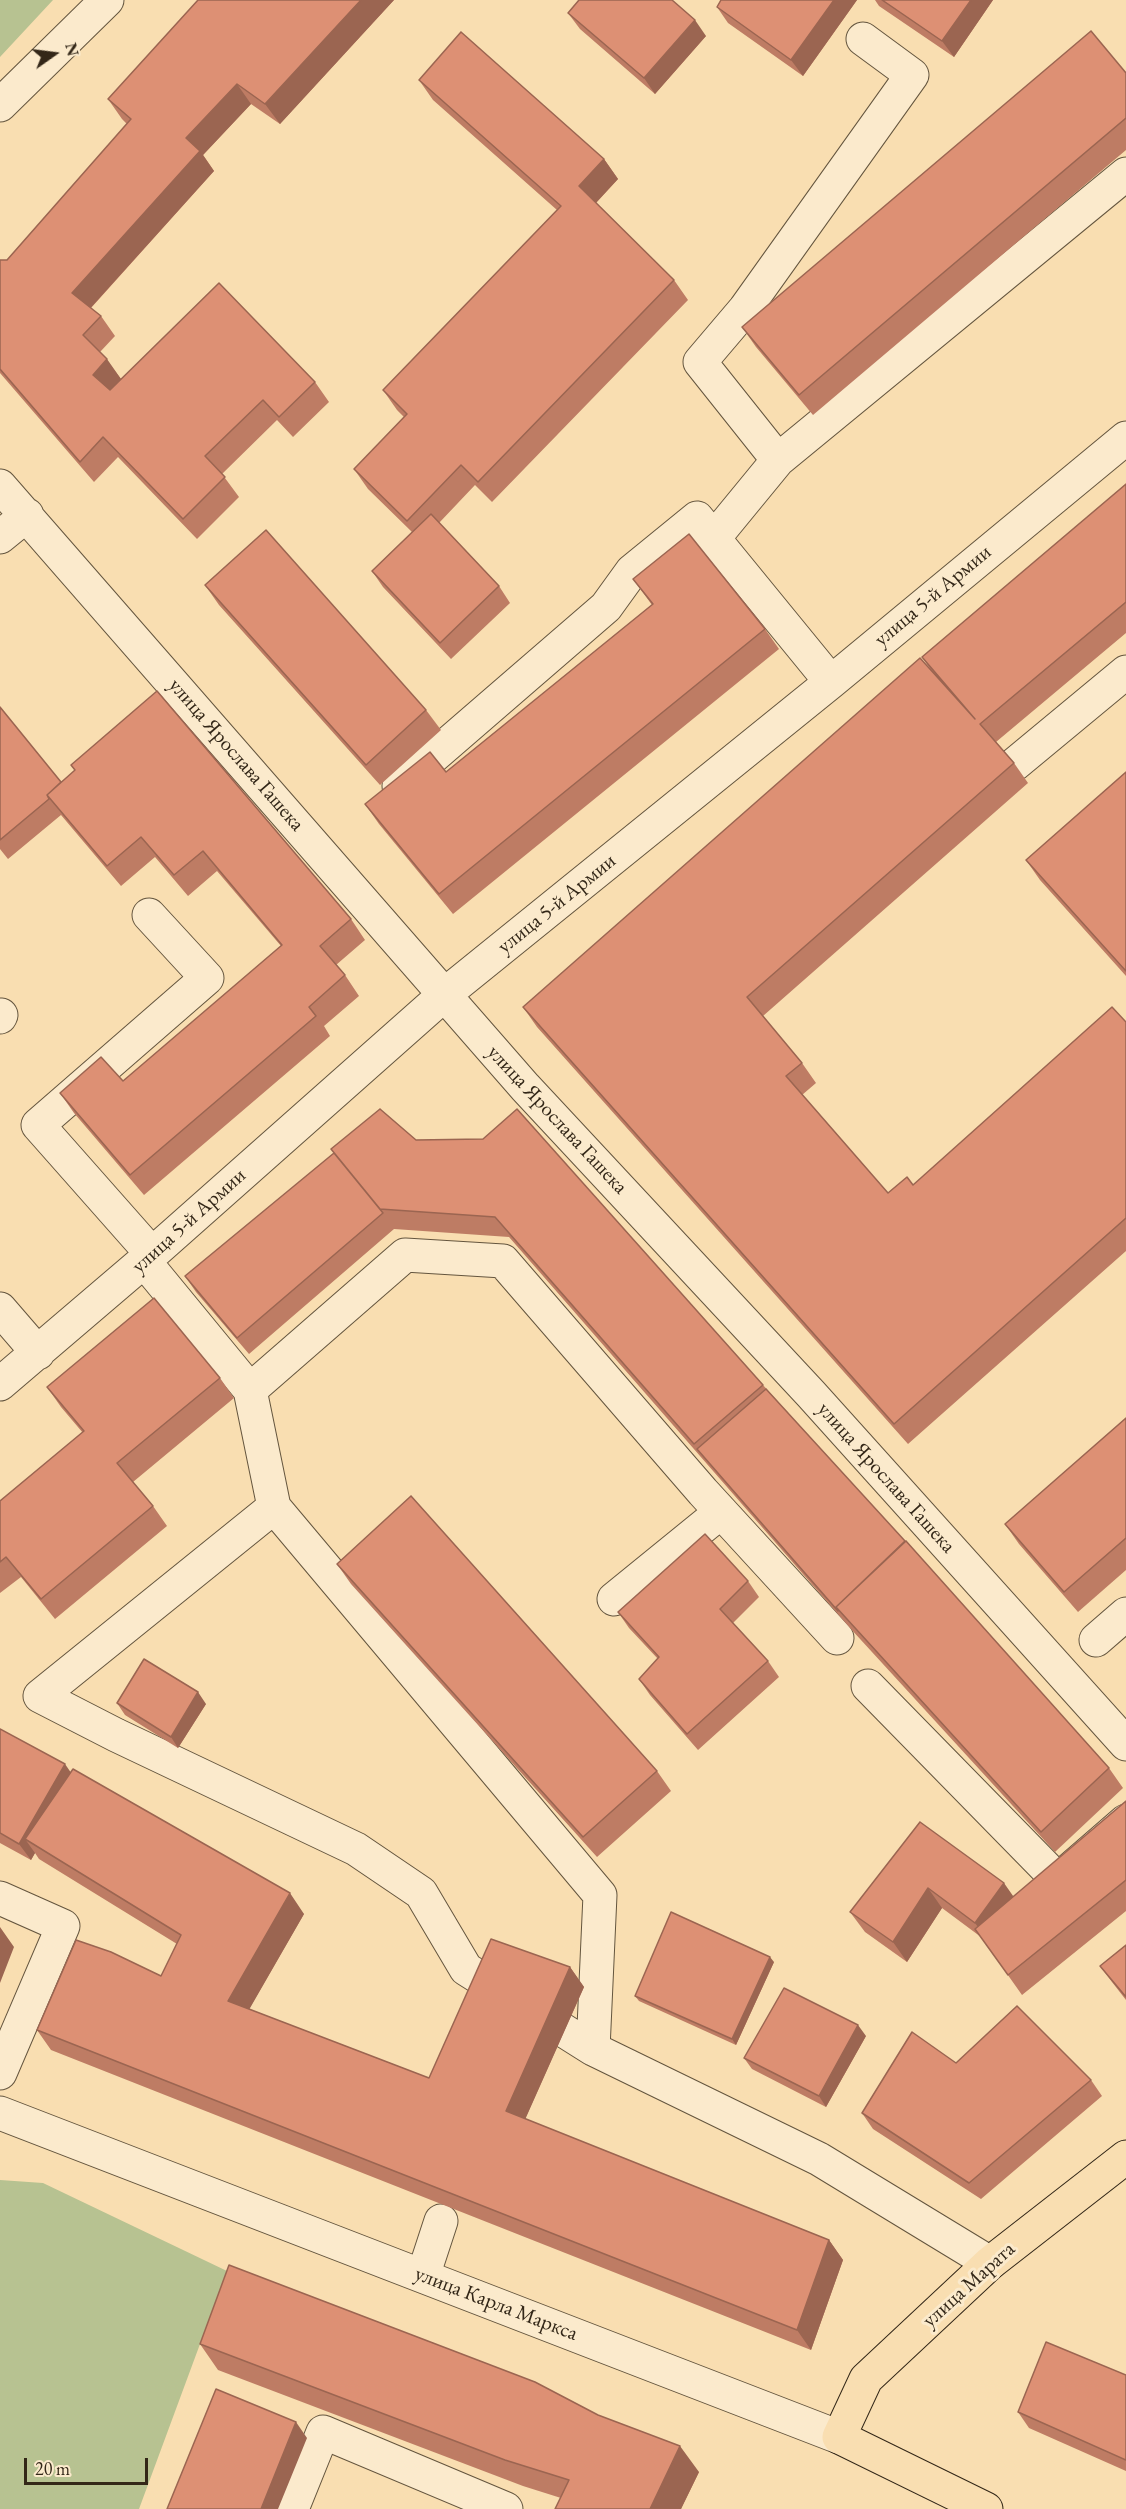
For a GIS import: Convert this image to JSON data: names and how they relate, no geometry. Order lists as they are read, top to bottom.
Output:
{
  "streets": {
    "main road": ["улица Марата", "улица Карла Маркса"],
    "street": ["улица 5-й Армии", "улица Ярослава Гашека"]
  },
  "crossings": [
    ["улица 5-й Армии", "улица Ярослава Гашека"],
    ["улица Марата", "улица Карла Маркса"]
  ],
  "scale_bar": "20 m",
  "north": "right"
}
